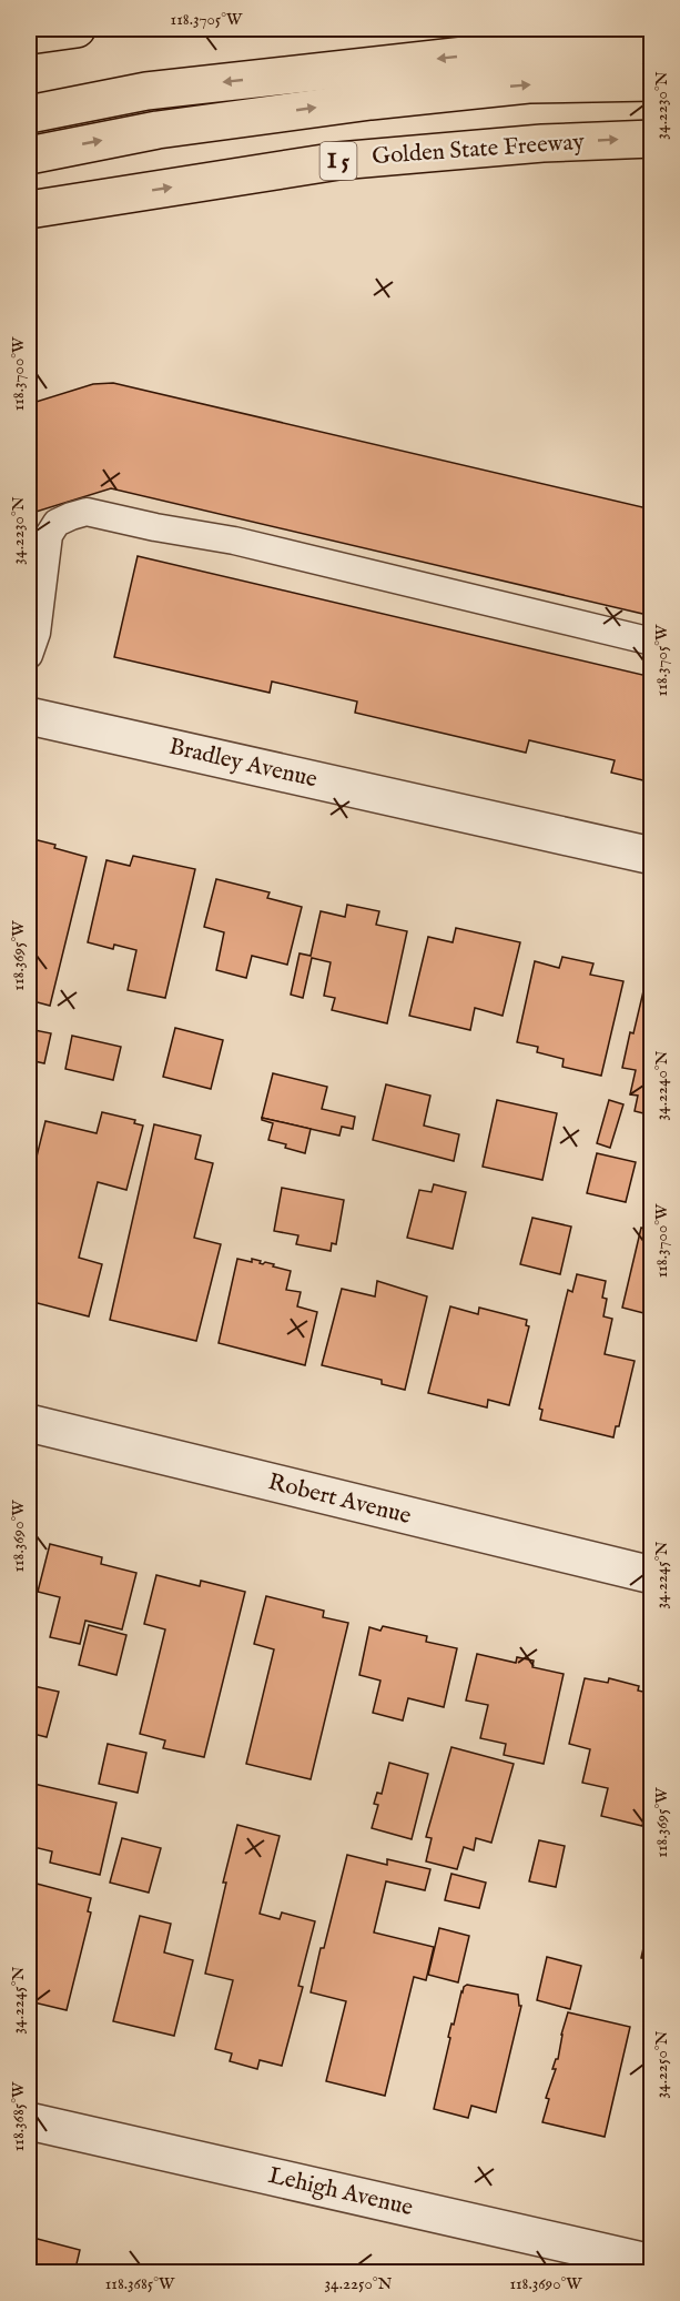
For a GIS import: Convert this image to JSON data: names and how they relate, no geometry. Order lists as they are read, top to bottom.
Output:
{
  "streets": {
    "highway": ["Golden State Freeway", "I 5"],
    "street": ["Bradley Avenue", "Robert Avenue", "Lehigh Avenue"]
  },
  "coordinates": [
    "118.3705°W",
    "34.2230°N",
    "118.3700°W",
    "118.3695°W",
    "34.2240°N",
    "118.3690°W",
    "34.2245°N",
    "34.2250°N",
    "118.3685°W"
  ]
}
